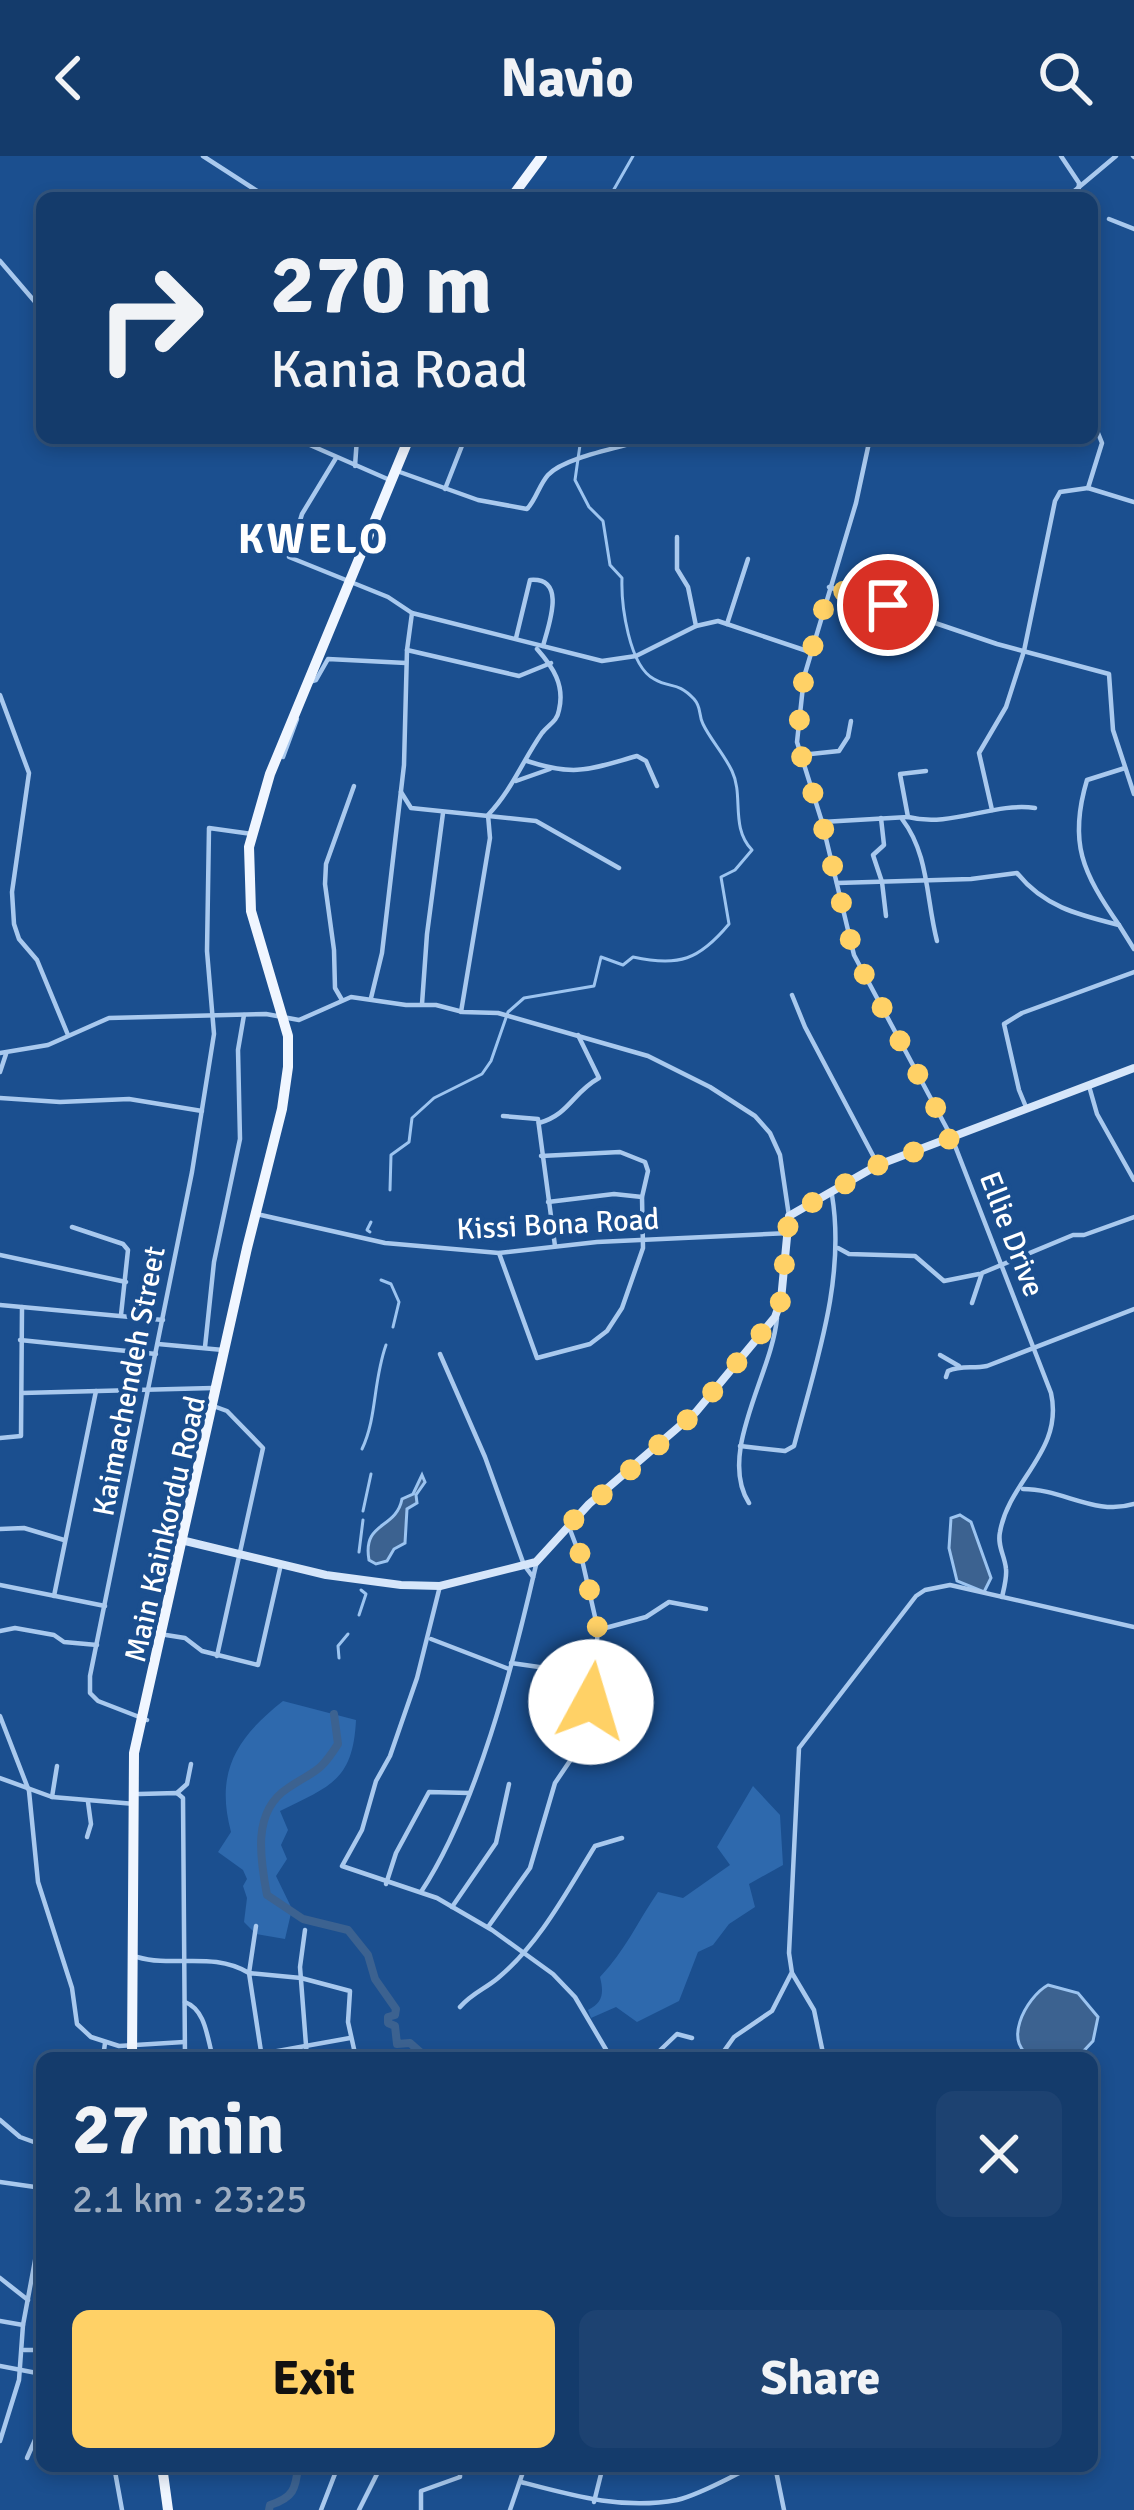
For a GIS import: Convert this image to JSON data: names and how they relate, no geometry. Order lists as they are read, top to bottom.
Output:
{
  "streets": {
    "main road": ["Main Kainkordu Road"],
    "street": ["Kissi Bona Road", "Ellie Drive", "Kaimachendeh Street"]
  },
  "districts": ["KWELO"],
  "page": {
    "header": "Navio",
    "turn": ["270 m", "Kania Road"],
    "heading": ["27 min", "2.1 km · 23:25"],
    "buttons": ["Exit", "Share"]
  }
}
